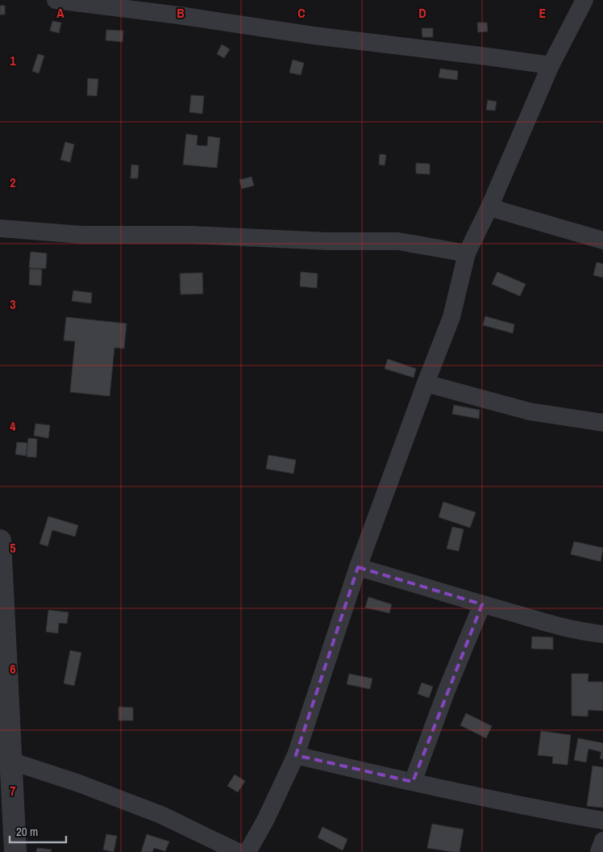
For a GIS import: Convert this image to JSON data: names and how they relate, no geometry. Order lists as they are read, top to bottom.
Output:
{
  "scale_bar": "20 m",
  "grid": {
    "columns": [
      "A",
      "B",
      "C",
      "D",
      "E"
    ],
    "rows": [
      "1",
      "2",
      "3",
      "4",
      "5",
      "6",
      "7"
    ]
  }
}
